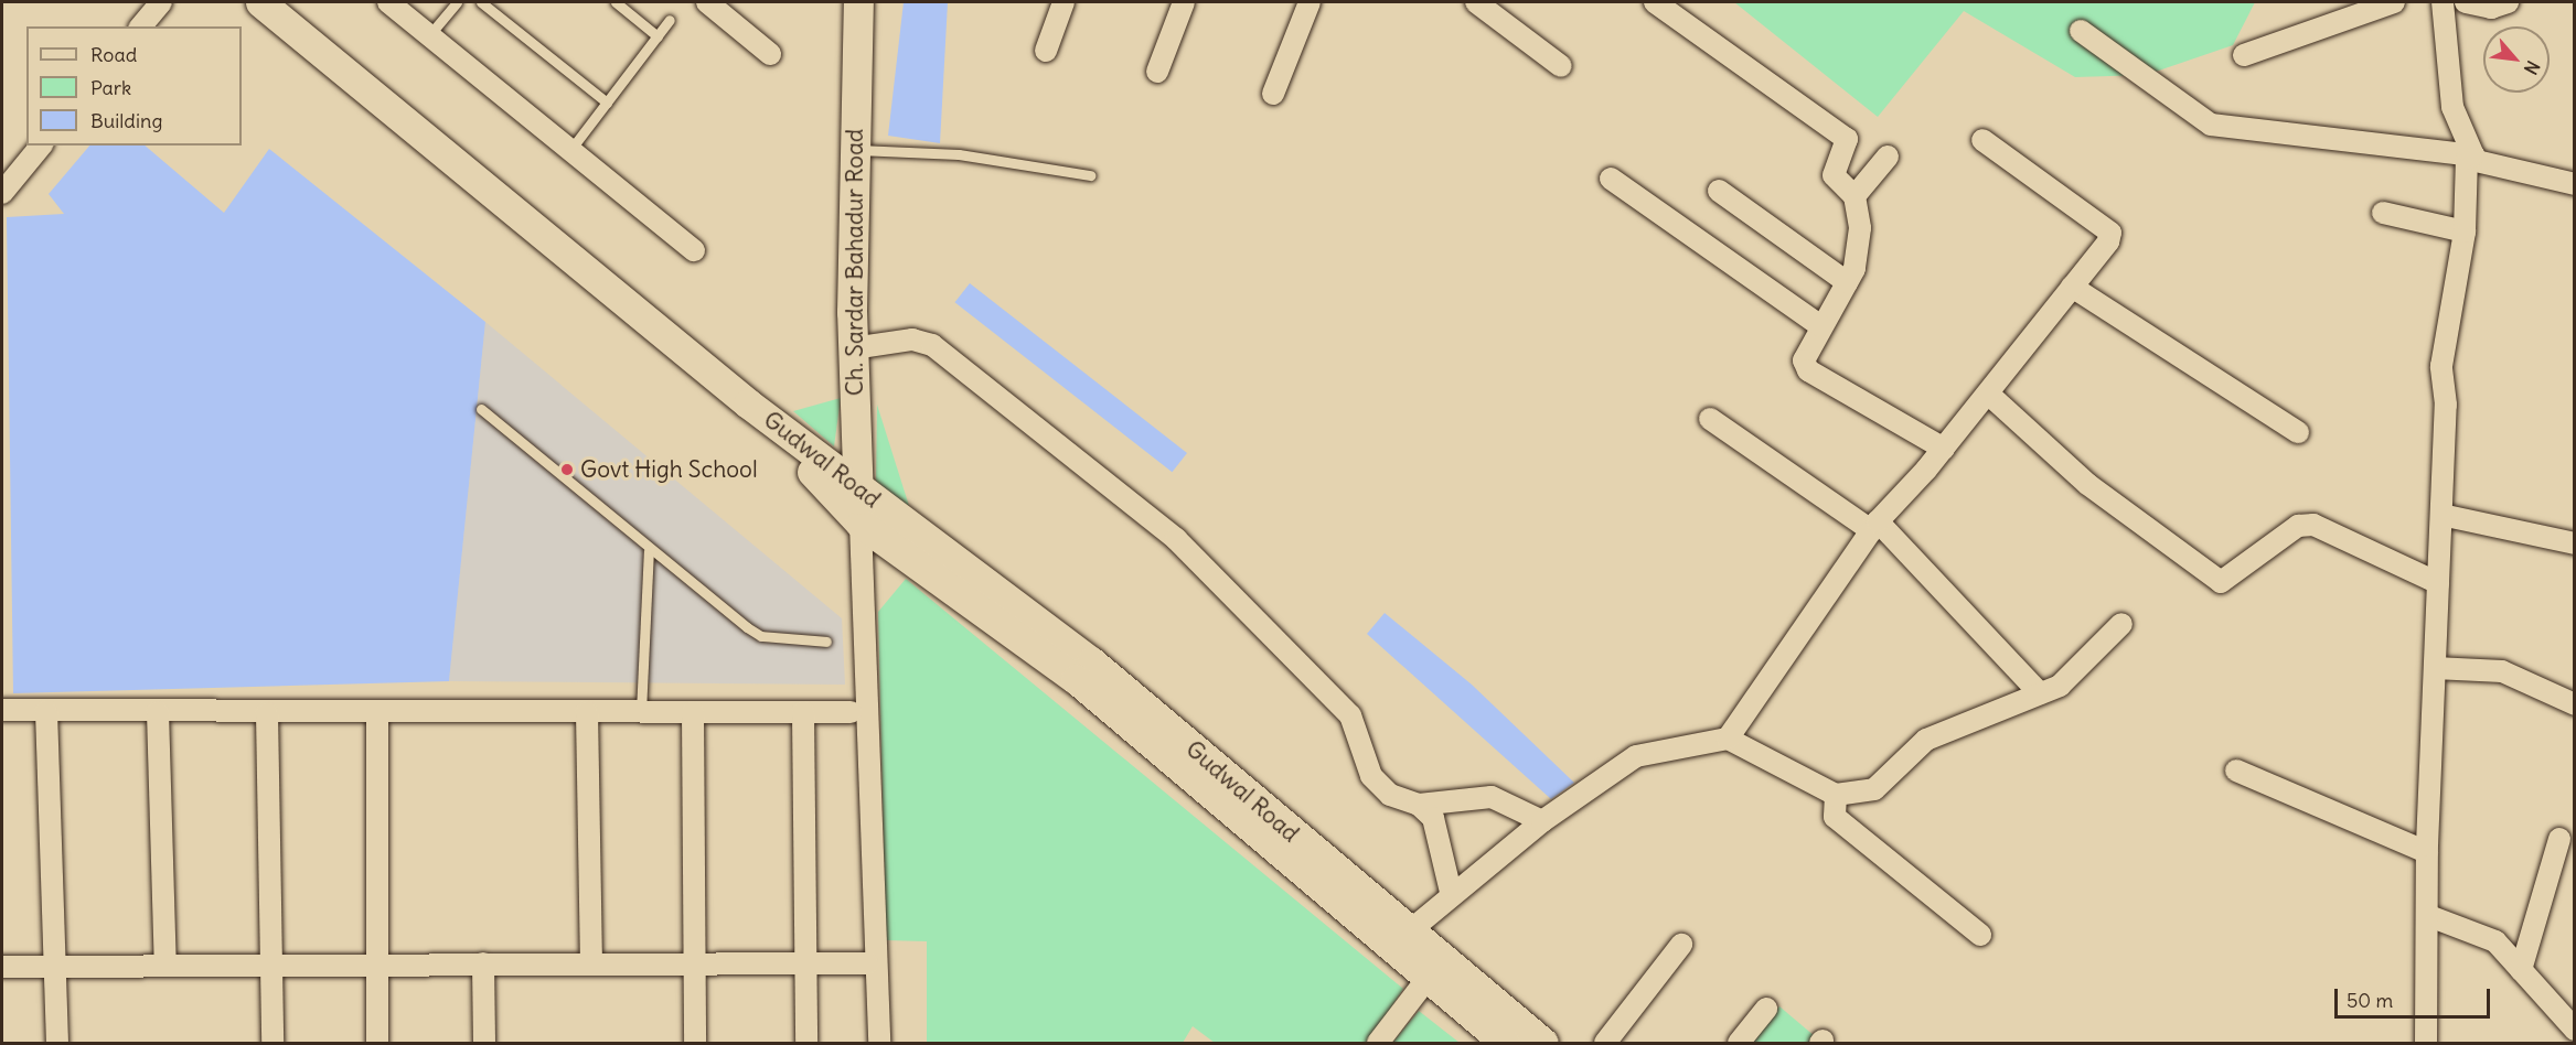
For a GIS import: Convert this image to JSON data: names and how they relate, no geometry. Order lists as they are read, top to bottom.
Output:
{
  "streets": {
    "main road": ["Ch. Sardar Bahadur Road", "Gudwal Road"]
  },
  "crossings": [
    ["Ch. Sardar Bahadur Road", "Gudwal Road"]
  ],
  "places": ["Govt High School"],
  "legend": ["Road", "Park", "Building"],
  "scale_bar": "50 m",
  "north": "bottom right"
}
